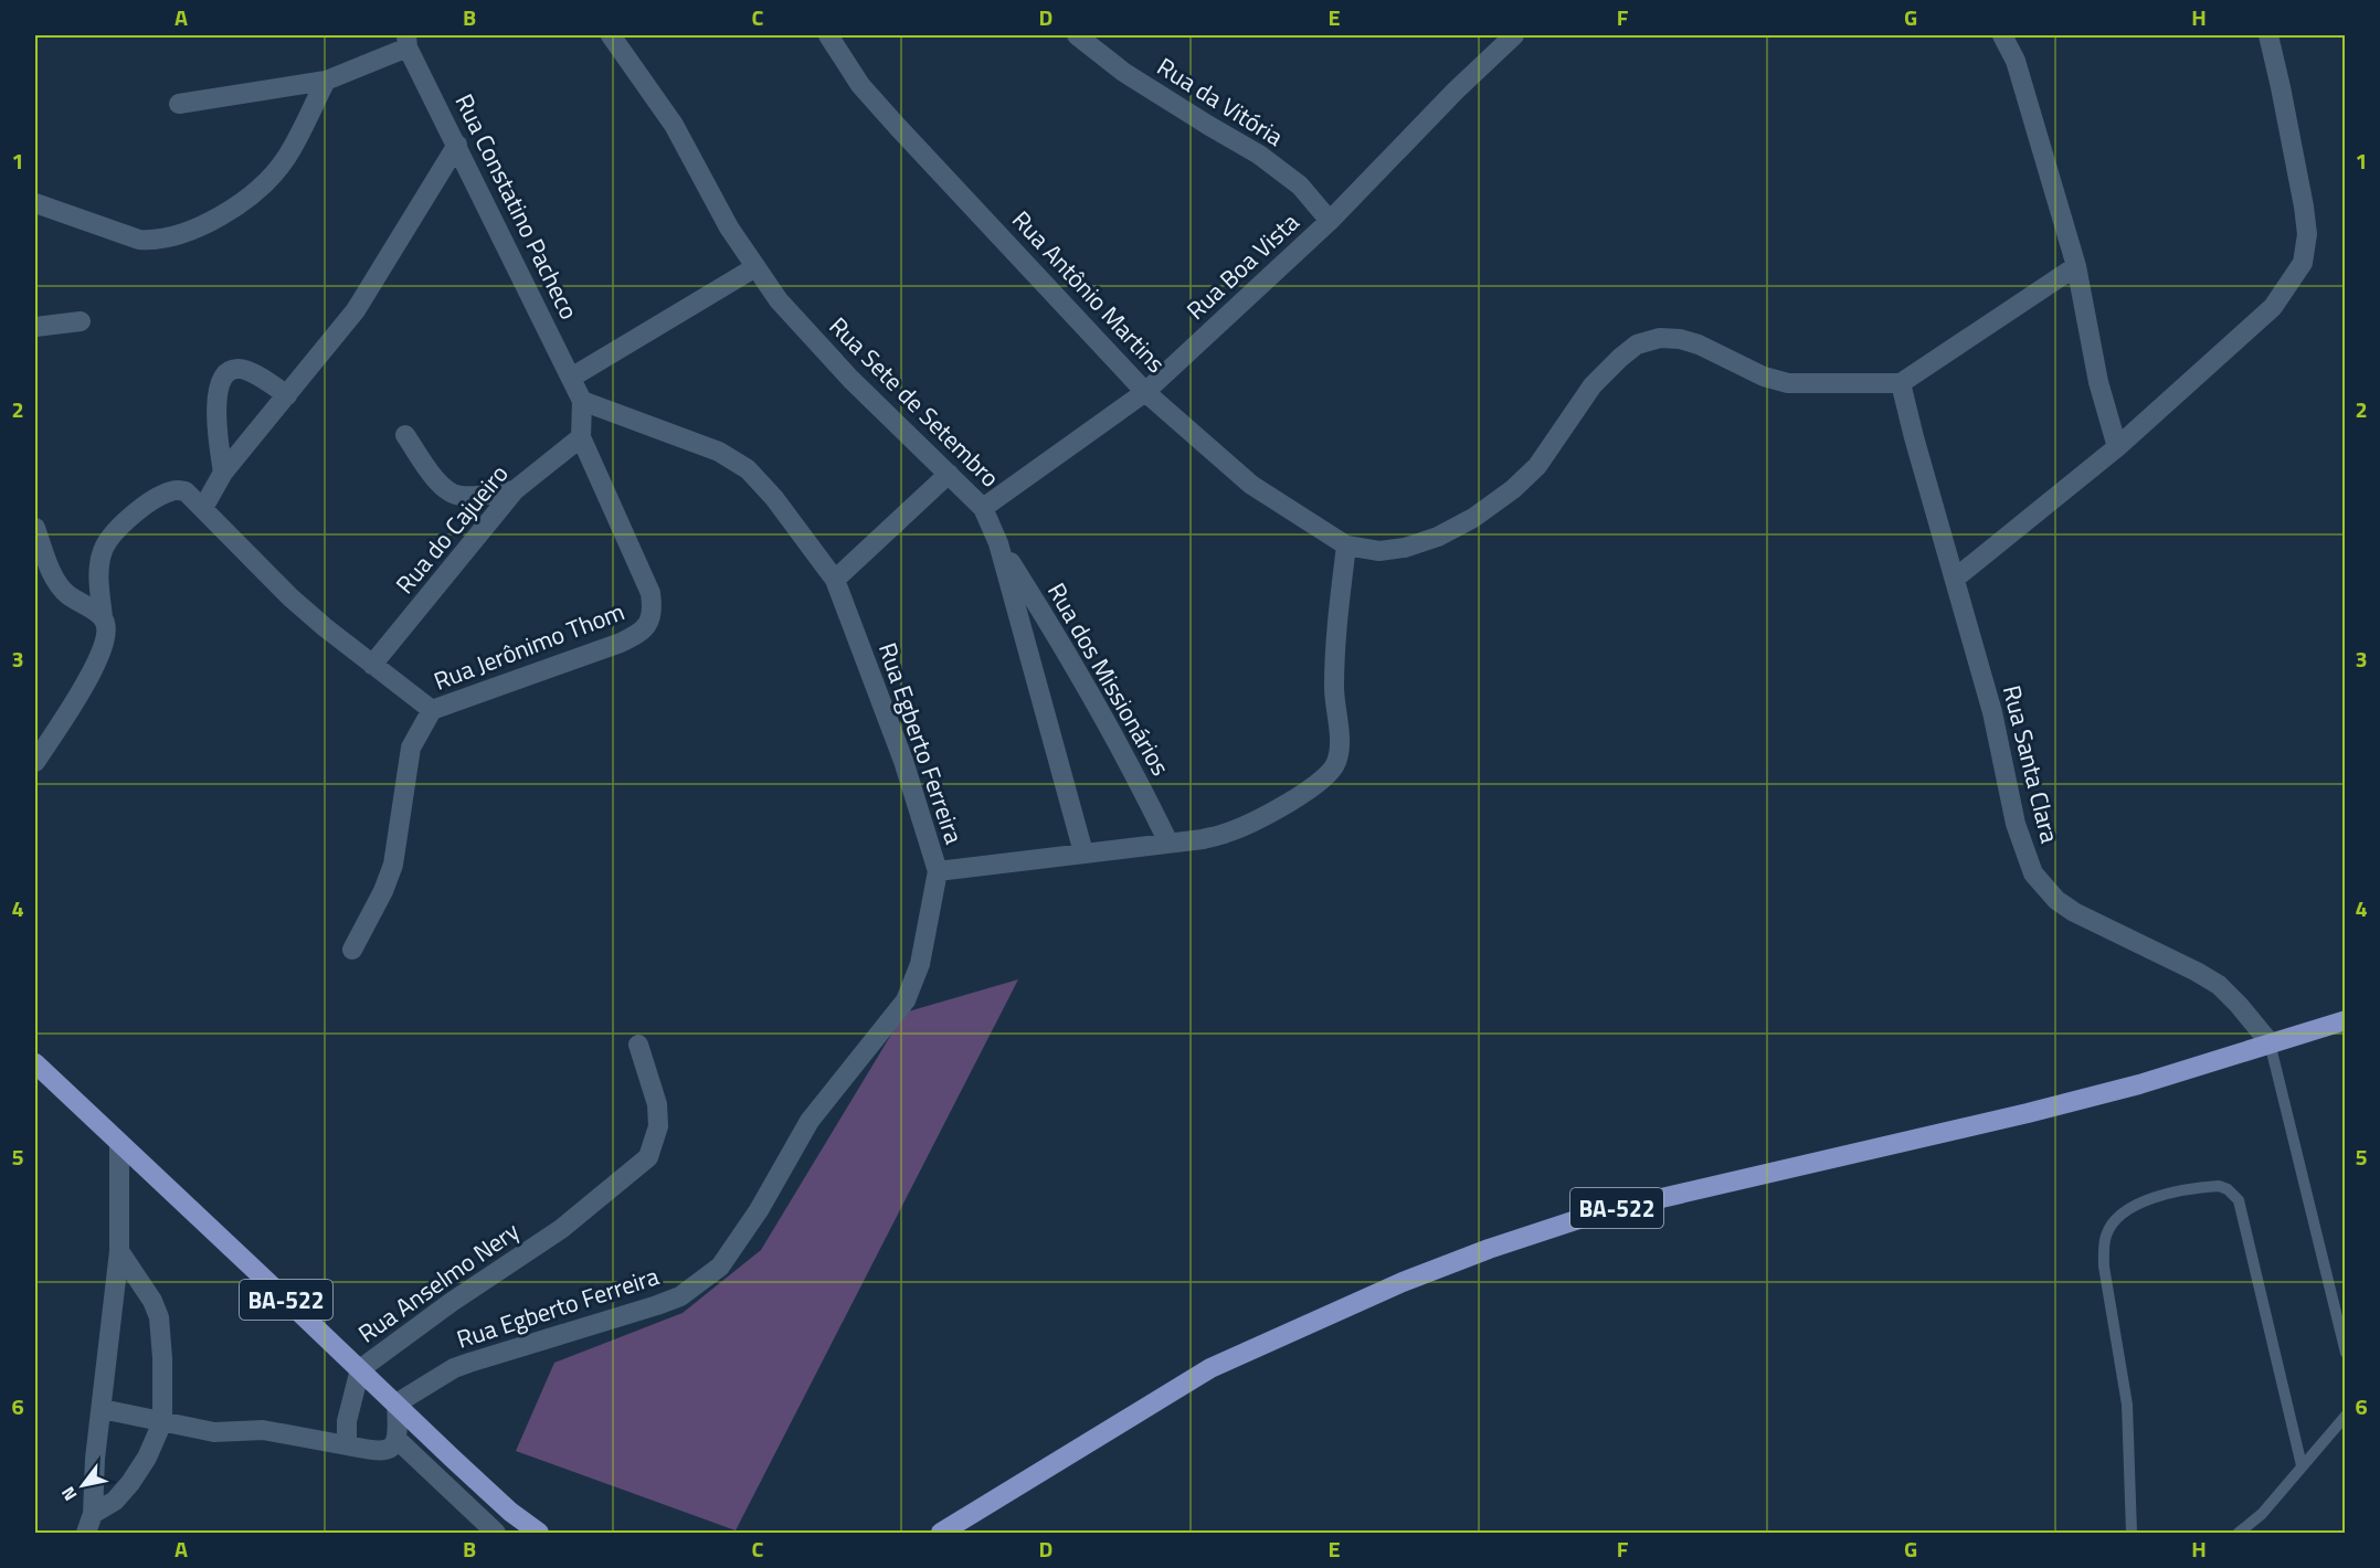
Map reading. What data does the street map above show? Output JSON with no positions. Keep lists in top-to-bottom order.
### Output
{
  "streets": {
    "main road": ["BA-522"],
    "street": [
      "Rua da Vitória",
      "Rua Constatino Pacheco",
      "Rua Boa Vista",
      "Rua Antônio Martins",
      "Rua Sete de Setembro",
      "Rua do Cajueiro",
      "Rua Jerônimo Thom",
      "Rua dos Missionários",
      "Rua Egberto Ferreira",
      "Rua Santa Clara",
      "Rua Anselmo Nery"
    ]
  },
  "crossings": [
    ["Rua da Vitória", "Rua Boa Vista"],
    ["Rua Constatino Pacheco", "Rua Egberto Ferreira"],
    ["Rua Boa Vista", "Rua Antônio Martins"],
    ["Rua Boa Vista", "Rua Sete de Setembro"],
    ["Rua Sete de Setembro", "Rua dos Missionários"],
    ["Rua do Cajueiro", "Rua Jerônimo Thom"],
    ["Rua Egberto Ferreira", "BA-522"],
    ["Rua Santa Clara", "BA-522"],
    ["BA-522", "Rua Anselmo Nery"]
  ],
  "north": "bottom left",
  "grid": {
    "columns": [
      "A",
      "B",
      "C",
      "D",
      "E",
      "F",
      "G",
      "H"
    ],
    "rows": [
      "1",
      "2",
      "3",
      "4",
      "5",
      "6"
    ]
  }
}
